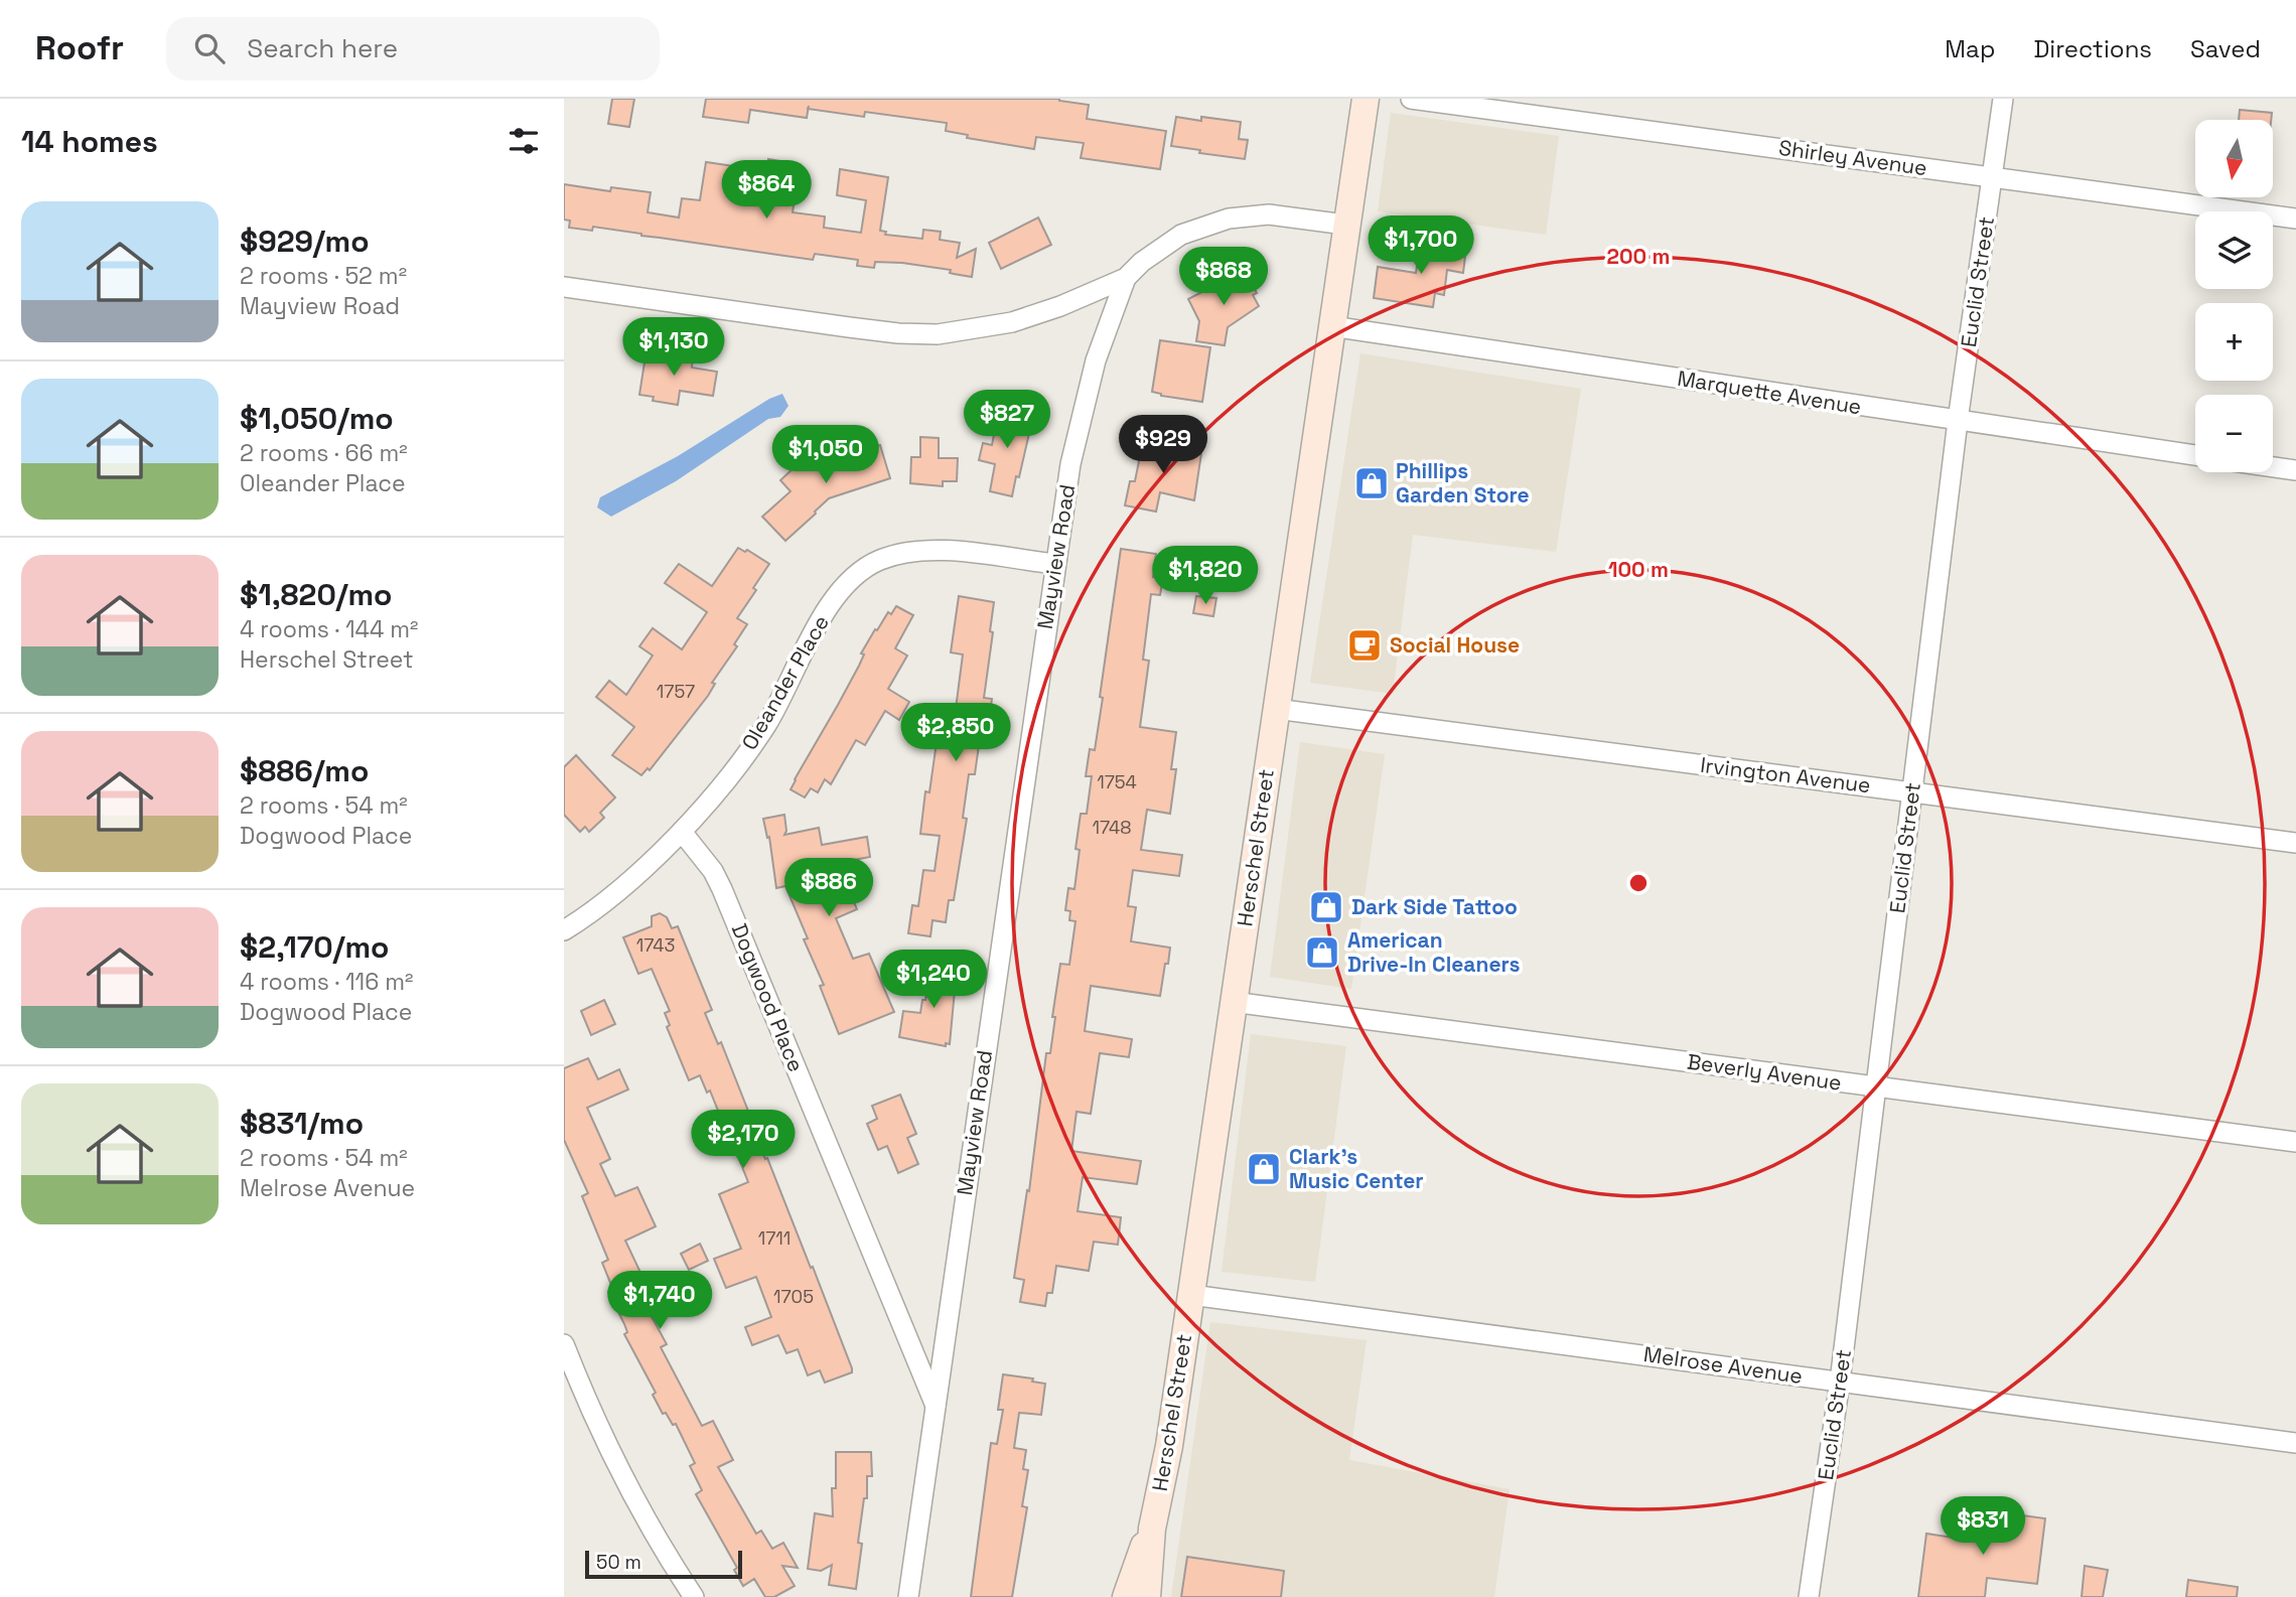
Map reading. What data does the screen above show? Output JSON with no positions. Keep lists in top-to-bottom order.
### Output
{
  "streets": {
    "main road": ["Herschel Street"],
    "street": [
      "Shirley Avenue",
      "Euclid Street",
      "Marquette Avenue",
      "Mayview Road",
      "Oleander Place",
      "Irvington Avenue",
      "Dogwood Place",
      "Beverly Avenue",
      "Melrose Avenue"
    ]
  },
  "crossings": [
    ["Shirley Avenue", "Euclid Street"],
    ["Euclid Street", "Marquette Avenue"],
    ["Euclid Street", "Irvington Avenue"],
    ["Euclid Street", "Beverly Avenue"],
    ["Euclid Street", "Melrose Avenue"],
    ["Marquette Avenue", "Herschel Street"],
    ["Mayview Road", "Oleander Place"],
    ["Mayview Road", "Dogwood Place"],
    ["Oleander Place", "Dogwood Place"],
    ["Irvington Avenue", "Herschel Street"],
    ["Herschel Street", "Beverly Avenue"],
    ["Herschel Street", "Melrose Avenue"]
  ],
  "places": {
    "shop": [
      "Phillips Garden Store",
      "Dark Side Tattoo",
      "American Drive-In Cleaners",
      "Clark's Music Center"
    ],
    "cafe": ["Social House"]
  },
  "house_numbers": [
    "1757",
    "1754",
    "1748",
    "1743",
    "1711",
    "1705"
  ],
  "scale_bar": "50 m",
  "north": "bottom",
  "page": {
    "header": "Roofr",
    "search": "Search here",
    "nav": ["Map", "Directions", "Saved"],
    "heading": "14 homes",
    "map_buttons": ["+", "−"],
    "price": [
      "$864",
      "$1,700",
      "$868",
      "$1,130",
      "$827",
      "$929",
      "$1,050",
      "$1,820",
      "$2,850",
      "$886",
      "$1,240",
      "$2,170",
      "$1,740",
      "$831"
    ],
    "list": [
      {
        "name": "$929/mo",
        "note": "2 rooms · 52 m² · Mayview Road"
      },
      {
        "name": "$1,050/mo",
        "note": "2 rooms · 66 m² · Oleander Place"
      },
      {
        "name": "$1,820/mo",
        "note": "4 rooms · 144 m² · Herschel Street"
      },
      {
        "name": "$886/mo",
        "note": "2 rooms · 54 m² · Dogwood Place"
      },
      {
        "name": "$2,170/mo",
        "note": "4 rooms · 116 m² · Dogwood Place"
      },
      {
        "name": "$831/mo",
        "note": "2 rooms · 54 m² · Melrose Avenue"
      }
    ],
    "scale": "50 m"
  },
  "rings": ["200 m", "100 m"]
}
